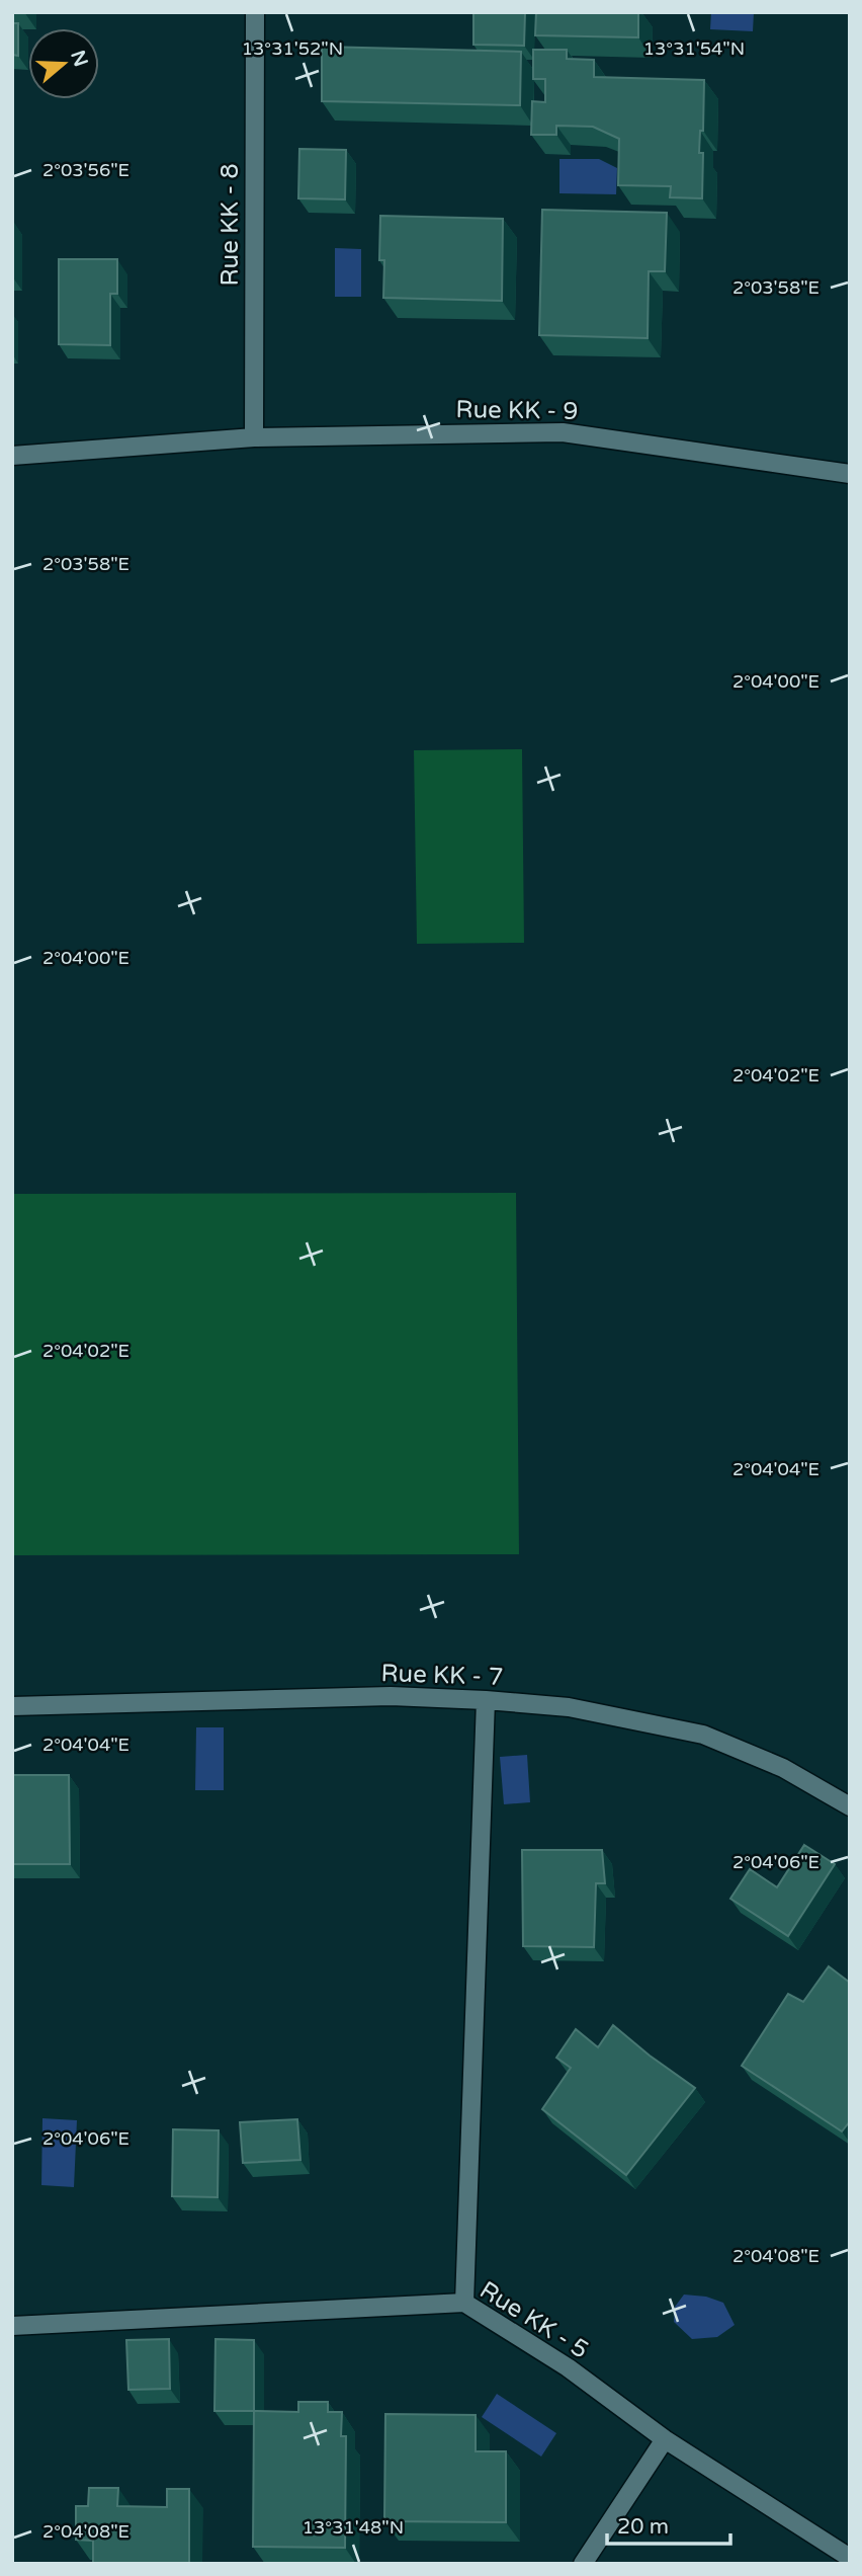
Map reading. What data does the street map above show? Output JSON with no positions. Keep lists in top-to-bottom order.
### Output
{
  "streets": {
    "street": [
      "Rue KK - 8",
      "Rue KK - 9",
      "Rue KK - 7",
      "Rue KK - 5"
    ]
  },
  "crossings": [
    ["Rue KK - 8", "Rue KK - 9"]
  ],
  "scale_bar": "20 m",
  "north": "right",
  "coordinates": [
    "13°31'52\"N",
    "13°31'54\"N",
    "2°03'56\"E",
    "2°03'58\"E",
    "2°04'00\"E",
    "2°04'02\"E",
    "2°04'04\"E",
    "2°04'06\"E",
    "2°04'08\"E",
    "13°31'48\"N"
  ]
}
